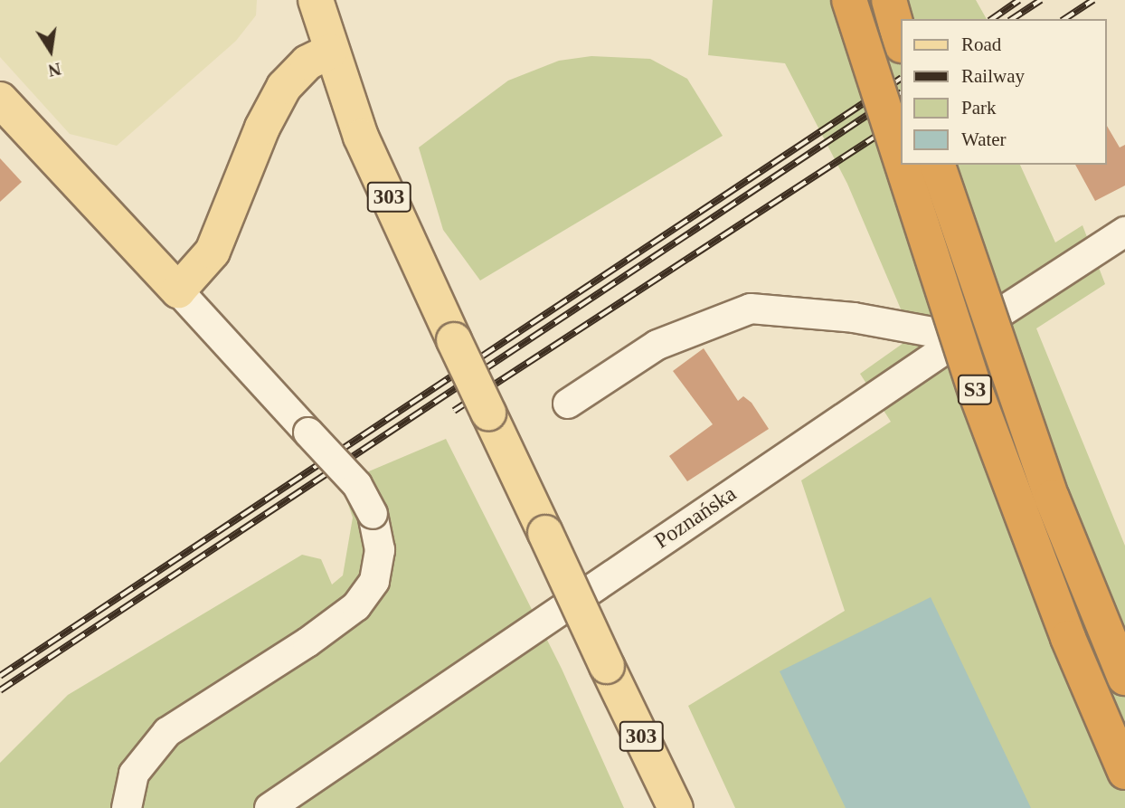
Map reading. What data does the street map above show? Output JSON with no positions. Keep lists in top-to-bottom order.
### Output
{
  "streets": {
    "highway": ["S3"],
    "main road": ["303"],
    "street": ["Poznańska"]
  },
  "legend": [
    "Road",
    "Railway",
    "Park",
    "Water"
  ],
  "north": "bottom"
}
